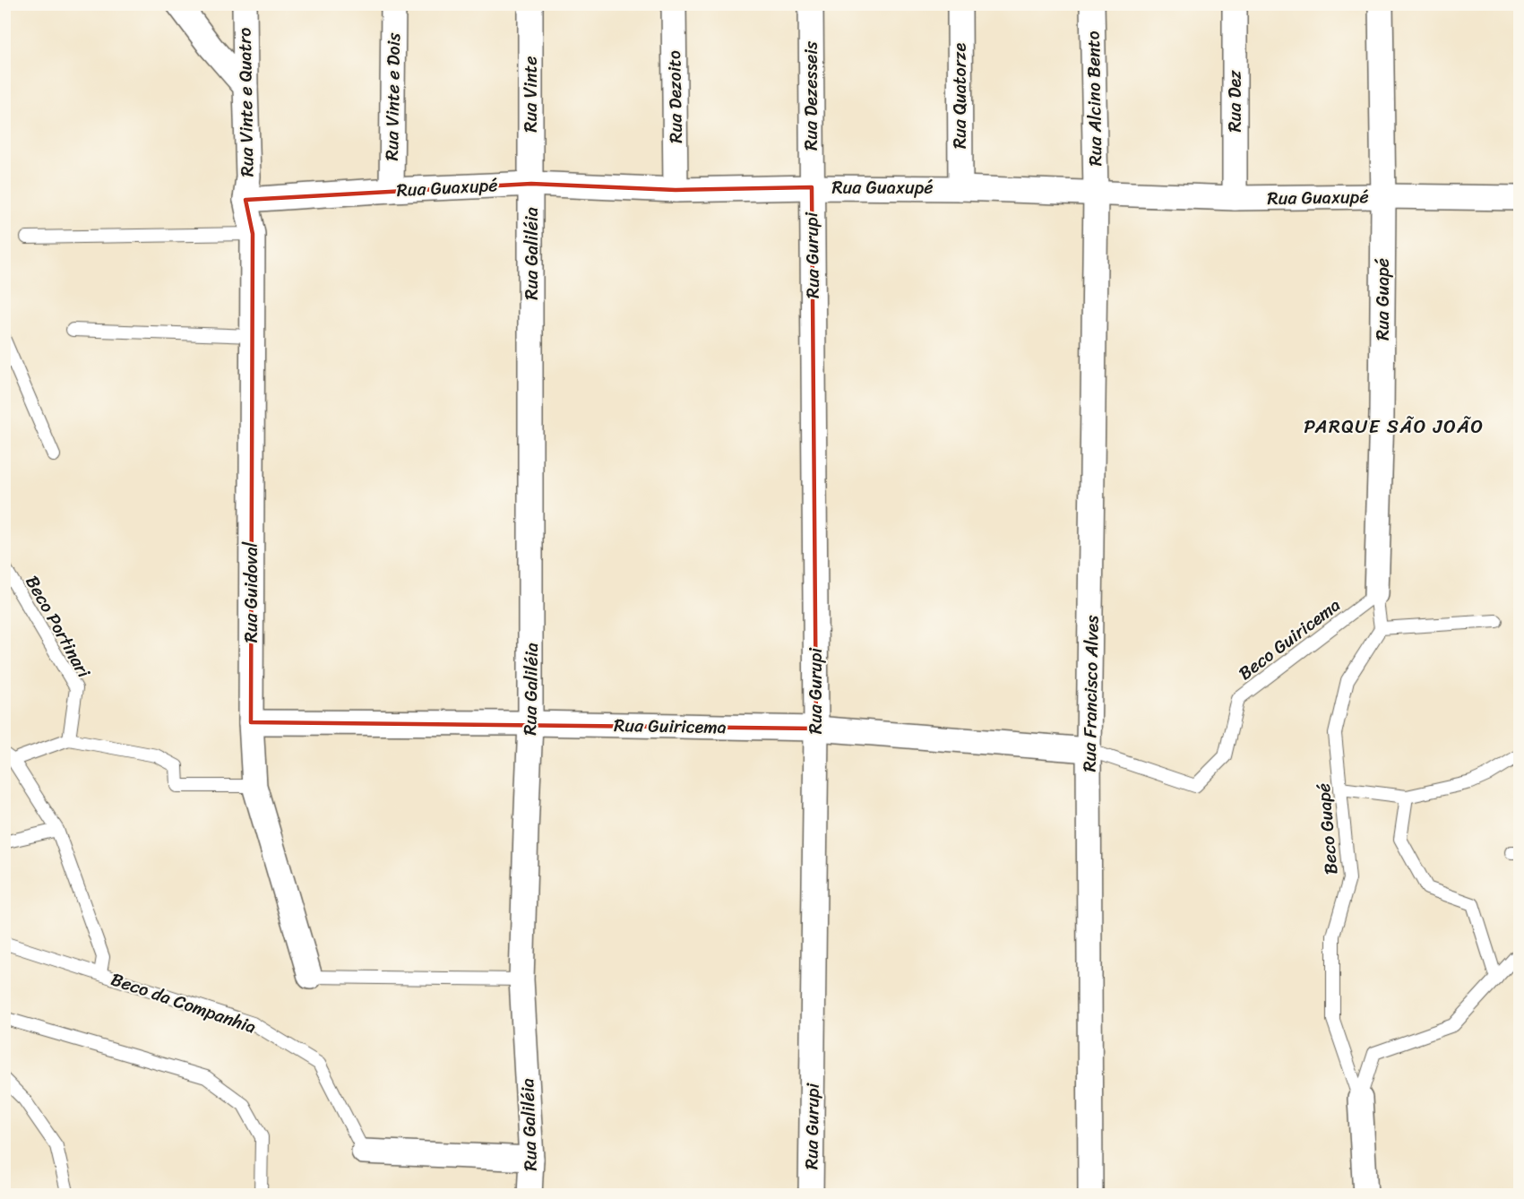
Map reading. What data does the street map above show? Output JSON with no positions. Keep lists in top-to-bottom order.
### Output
{
  "streets": {
    "street": [
      "Rua Vinte",
      "Rua Dezesseis",
      "Rua Quatorze",
      "Rua Vinte e Dois",
      "Rua Dezoito",
      "Rua Alcino Bento",
      "Rua Dez",
      "Rua Vinte e Quatro",
      "Rua Guaxupé",
      "Rua Galiléia",
      "Rua Gurupi",
      "Rua Guapé",
      "Rua Guidoval",
      "Rua Francisco Alves",
      "Rua Guiricema",
      "Beco da Companhia"
    ],
    "lane": ["Beco Portinari", "Beco Guiricema", "Beco Guapé"]
  },
  "crossings": [
    ["Rua Vinte", "Rua Guaxupé"],
    ["Rua Vinte", "Rua Galiléia"],
    ["Rua Dezesseis", "Rua Guaxupé"],
    ["Rua Dezesseis", "Rua Gurupi"],
    ["Rua Quatorze", "Rua Guaxupé"],
    ["Rua Vinte e Dois", "Rua Guaxupé"],
    ["Rua Dezoito", "Rua Guaxupé"],
    ["Rua Alcino Bento", "Rua Guaxupé"],
    ["Rua Alcino Bento", "Rua Francisco Alves"],
    ["Rua Dez", "Rua Guaxupé"],
    ["Rua Vinte e Quatro", "Rua Guaxupé"],
    ["Rua Vinte e Quatro", "Rua Guidoval"],
    ["Rua Guaxupé", "Rua Galiléia"],
    ["Rua Guaxupé", "Rua Gurupi"],
    ["Rua Guaxupé", "Rua Guapé"],
    ["Rua Guaxupé", "Rua Guidoval"],
    ["Rua Guaxupé", "Rua Francisco Alves"],
    ["Rua Galiléia", "Rua Guiricema"],
    ["Rua Galiléia", "Beco da Companhia"],
    ["Rua Gurupi", "Rua Guiricema"],
    ["Rua Guapé", "Beco Guiricema"],
    ["Rua Guidoval", "Rua Guiricema"],
    ["Beco Guiricema", "Rua Francisco Alves"],
    ["Beco Guiricema", "Rua Guiricema"],
    ["Rua Francisco Alves", "Rua Guiricema"]
  ],
  "districts": ["PARQUE SÃO JOÃO"]
}
